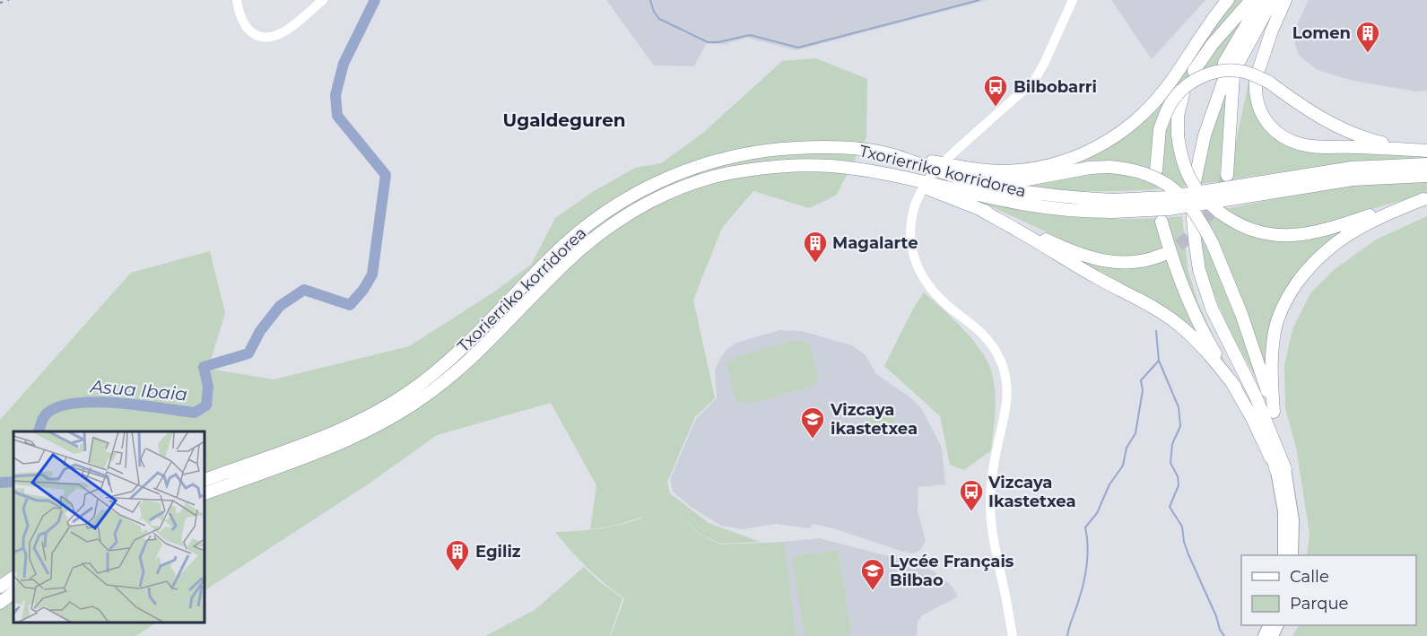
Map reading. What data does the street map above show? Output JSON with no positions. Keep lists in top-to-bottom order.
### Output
{
  "streets": {
    "highway": ["Txorierriko korridorea"]
  },
  "districts": ["Ugaldeguren"],
  "water": ["Asua Ibaia"],
  "places": {
    "building": ["Lomen", "Magalarte", "Egiliz"],
    "bus stop": ["Bilbobarri", "Vizcaya Ikastetxea"],
    "school or university": ["Vizcaya ikastetxea", "Lycée Français Bilbao"]
  },
  "legend": ["Calle", "Parque"]
}
